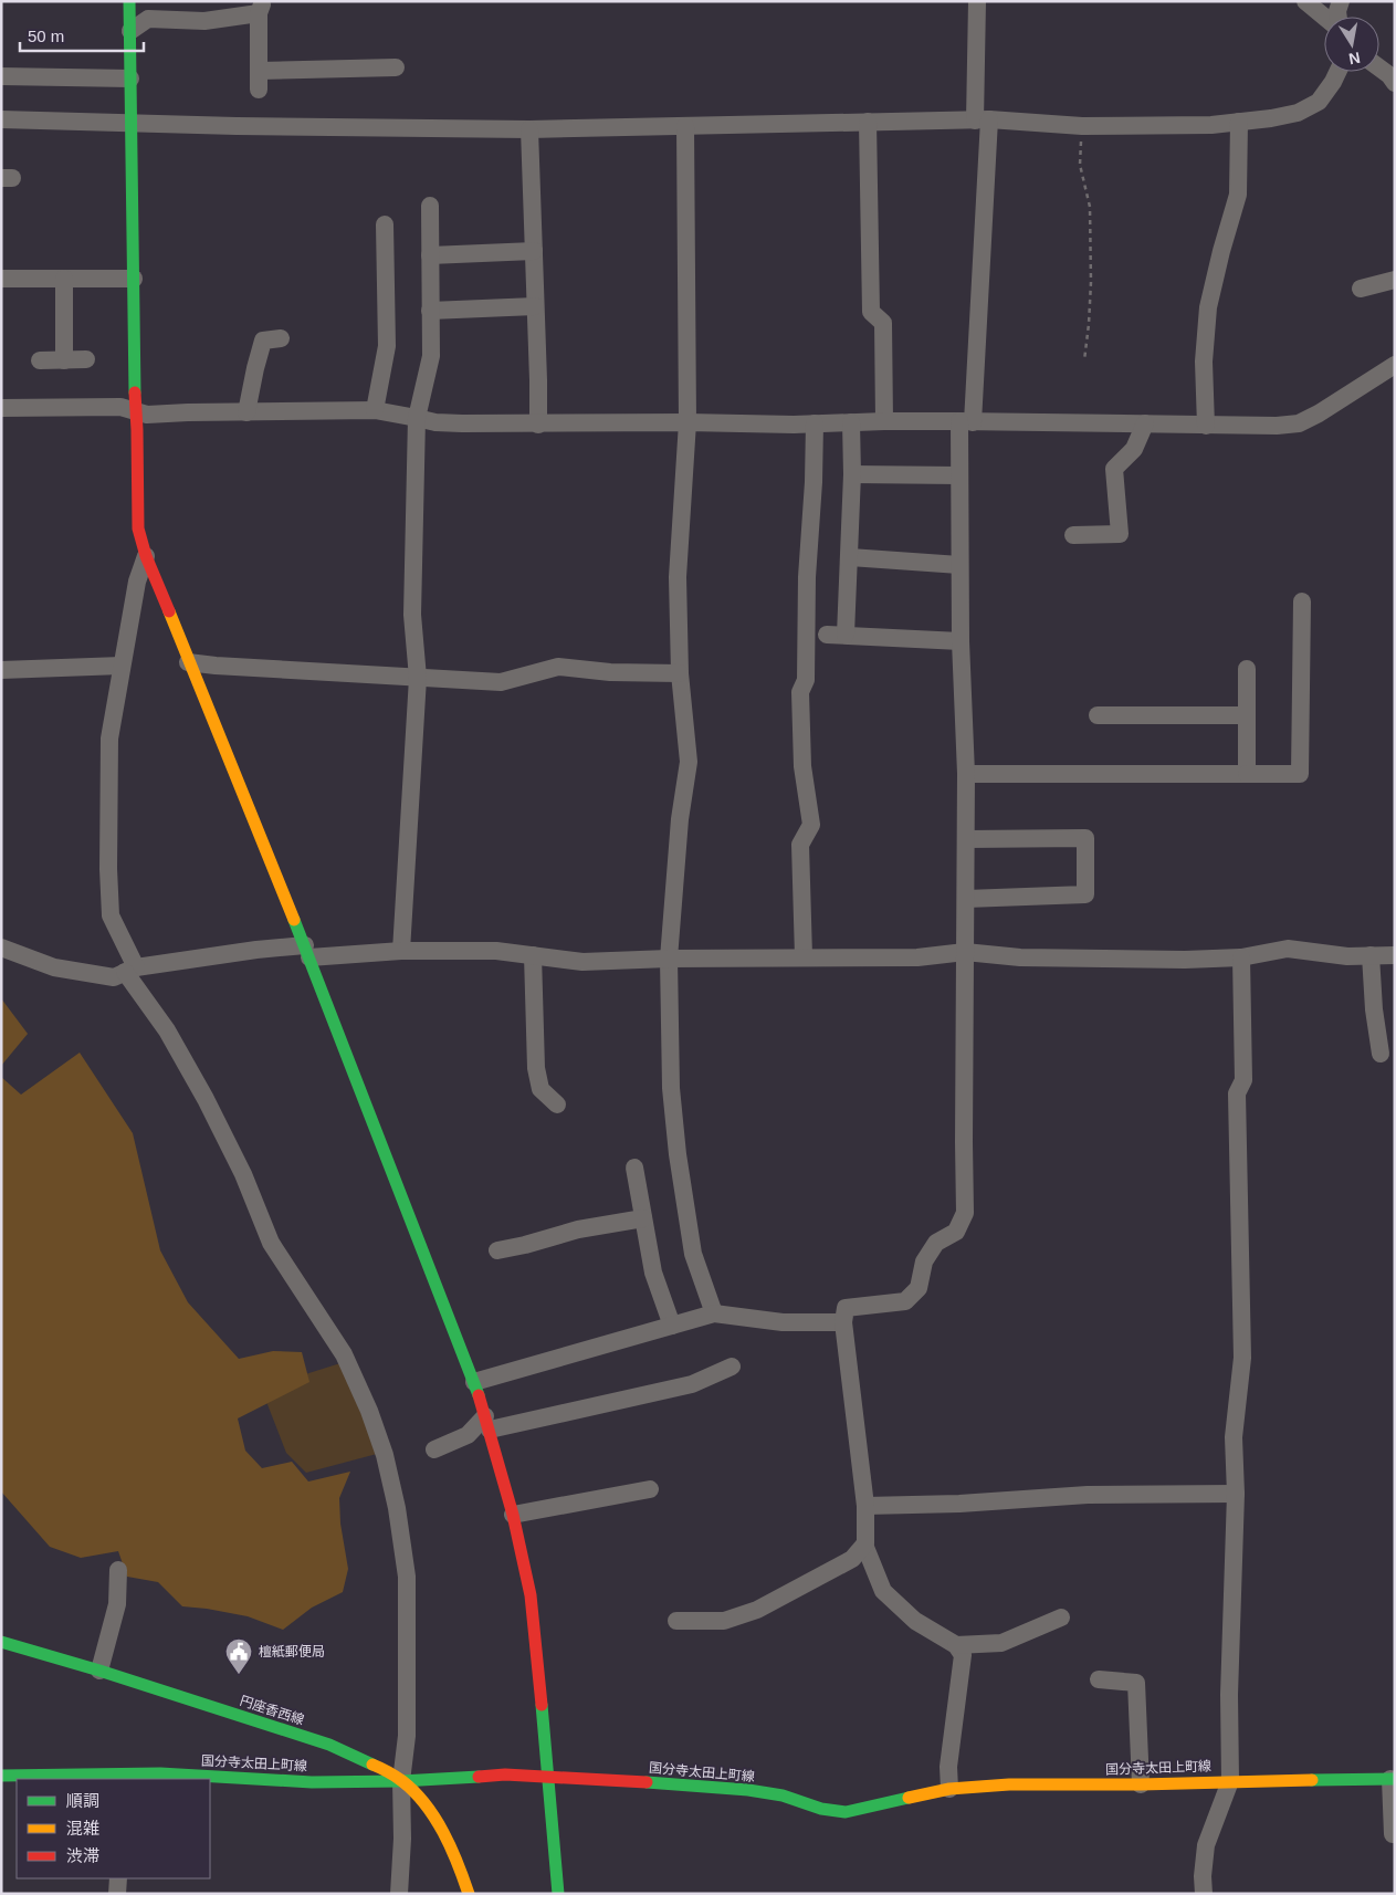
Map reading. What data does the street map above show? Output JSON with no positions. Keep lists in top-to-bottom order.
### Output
{
  "streets": {
    "main road": ["円座香西線", "国分寺太田上町線"]
  },
  "crossings": [
    ["円座香西線", "国分寺太田上町線"]
  ],
  "places": {
    "public building": ["檀紙郵便局"]
  },
  "legend": ["順調", "混雑", "渋滞"],
  "scale_bar": "50 m",
  "north": "bottom"
}
